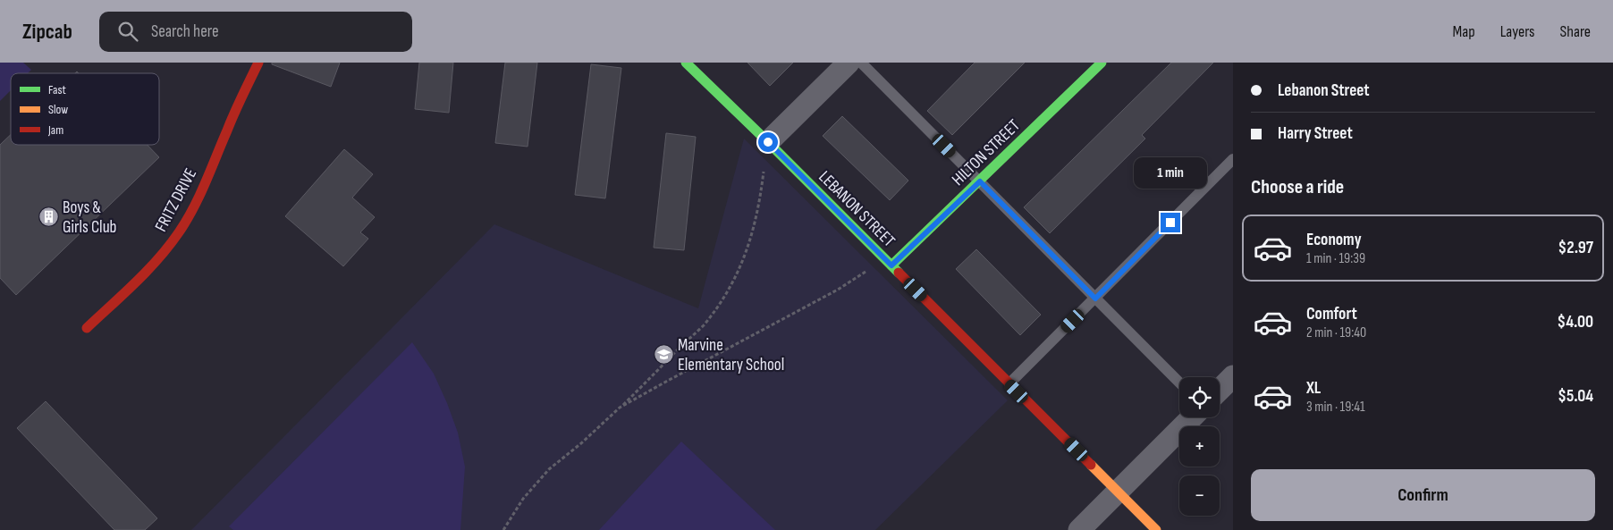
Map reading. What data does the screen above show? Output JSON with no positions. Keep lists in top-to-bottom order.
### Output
{
  "streets": {
    "street": ["HILTON STREET", "FRITZ DRIVE", "LEBANON STREET"]
  },
  "crossings": [
    ["HILTON STREET", "LEBANON STREET"]
  ],
  "places": {
    "building": ["Boys & Girls Club"],
    "school or university": ["Marvine Elementary School"]
  },
  "legend": ["Fast", "Slow", "Jam"],
  "page": {
    "header": "Zipcab",
    "search": "Search here",
    "nav": ["Map", "Layers", "Share"],
    "banner": ["Lebanon Street", "Harry Street"],
    "bubble": "1 min",
    "heading": "Choose a ride",
    "list": [
      {
        "name": "Economy",
        "note": "1 min · 19:39",
        "value": "$2.97"
      },
      {
        "name": "Comfort",
        "note": "2 min · 19:40",
        "value": "$4.00"
      },
      {
        "name": "XL",
        "note": "3 min · 19:41",
        "value": "$5.04"
      }
    ],
    "map_buttons": ["+", "−"],
    "buttons": "Confirm"
  }
}
